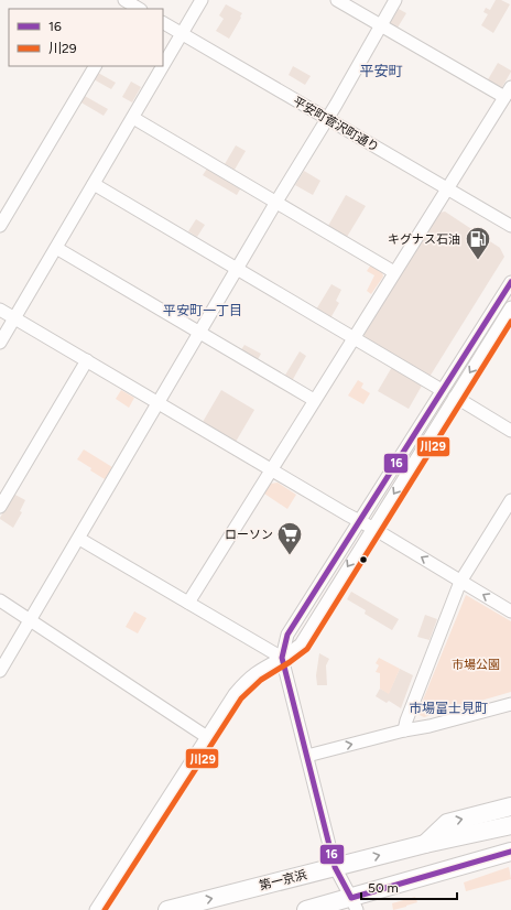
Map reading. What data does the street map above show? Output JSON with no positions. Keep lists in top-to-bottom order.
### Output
{
  "streets": {
    "highway": ["第一京浜"],
    "street": ["平安町菅沢町通り"]
  },
  "districts": ["平安町", "平安町一丁目", "市場富士見町"],
  "parks": ["市場公園"],
  "places": {
    "fuel station": ["キグナス石油"],
    "supermarket": ["ローソン"]
  },
  "lines": ["transit line 16", "transit line 川29"],
  "legend": ["16", "川29"],
  "scale_bar": "50 m"
}
